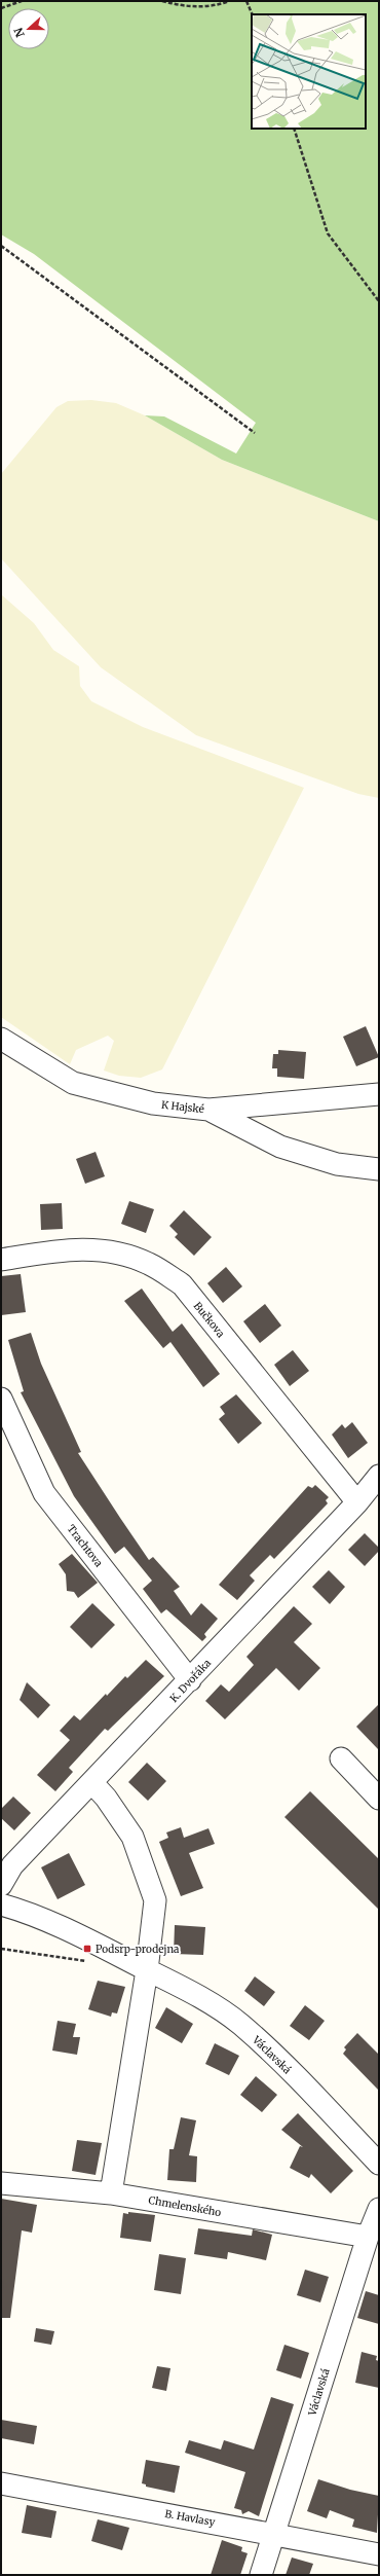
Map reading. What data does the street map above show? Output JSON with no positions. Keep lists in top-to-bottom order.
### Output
{
  "streets": {
    "street": [
      "K Hajské",
      "Bučkova",
      "Trachtova",
      "K. Dvořáka",
      "Václavská",
      "Chmelenského",
      "B. Havlasy"
    ]
  },
  "crossings": [
    ["Bučkova", "K. Dvořáka"],
    ["Trachtova", "K. Dvořáka"],
    ["Václavská", "Chmelenského"],
    ["Václavská", "B. Havlasy"]
  ],
  "places": {
    "transit": ["Podsrp-prodejna"]
  },
  "north": "left"
}
